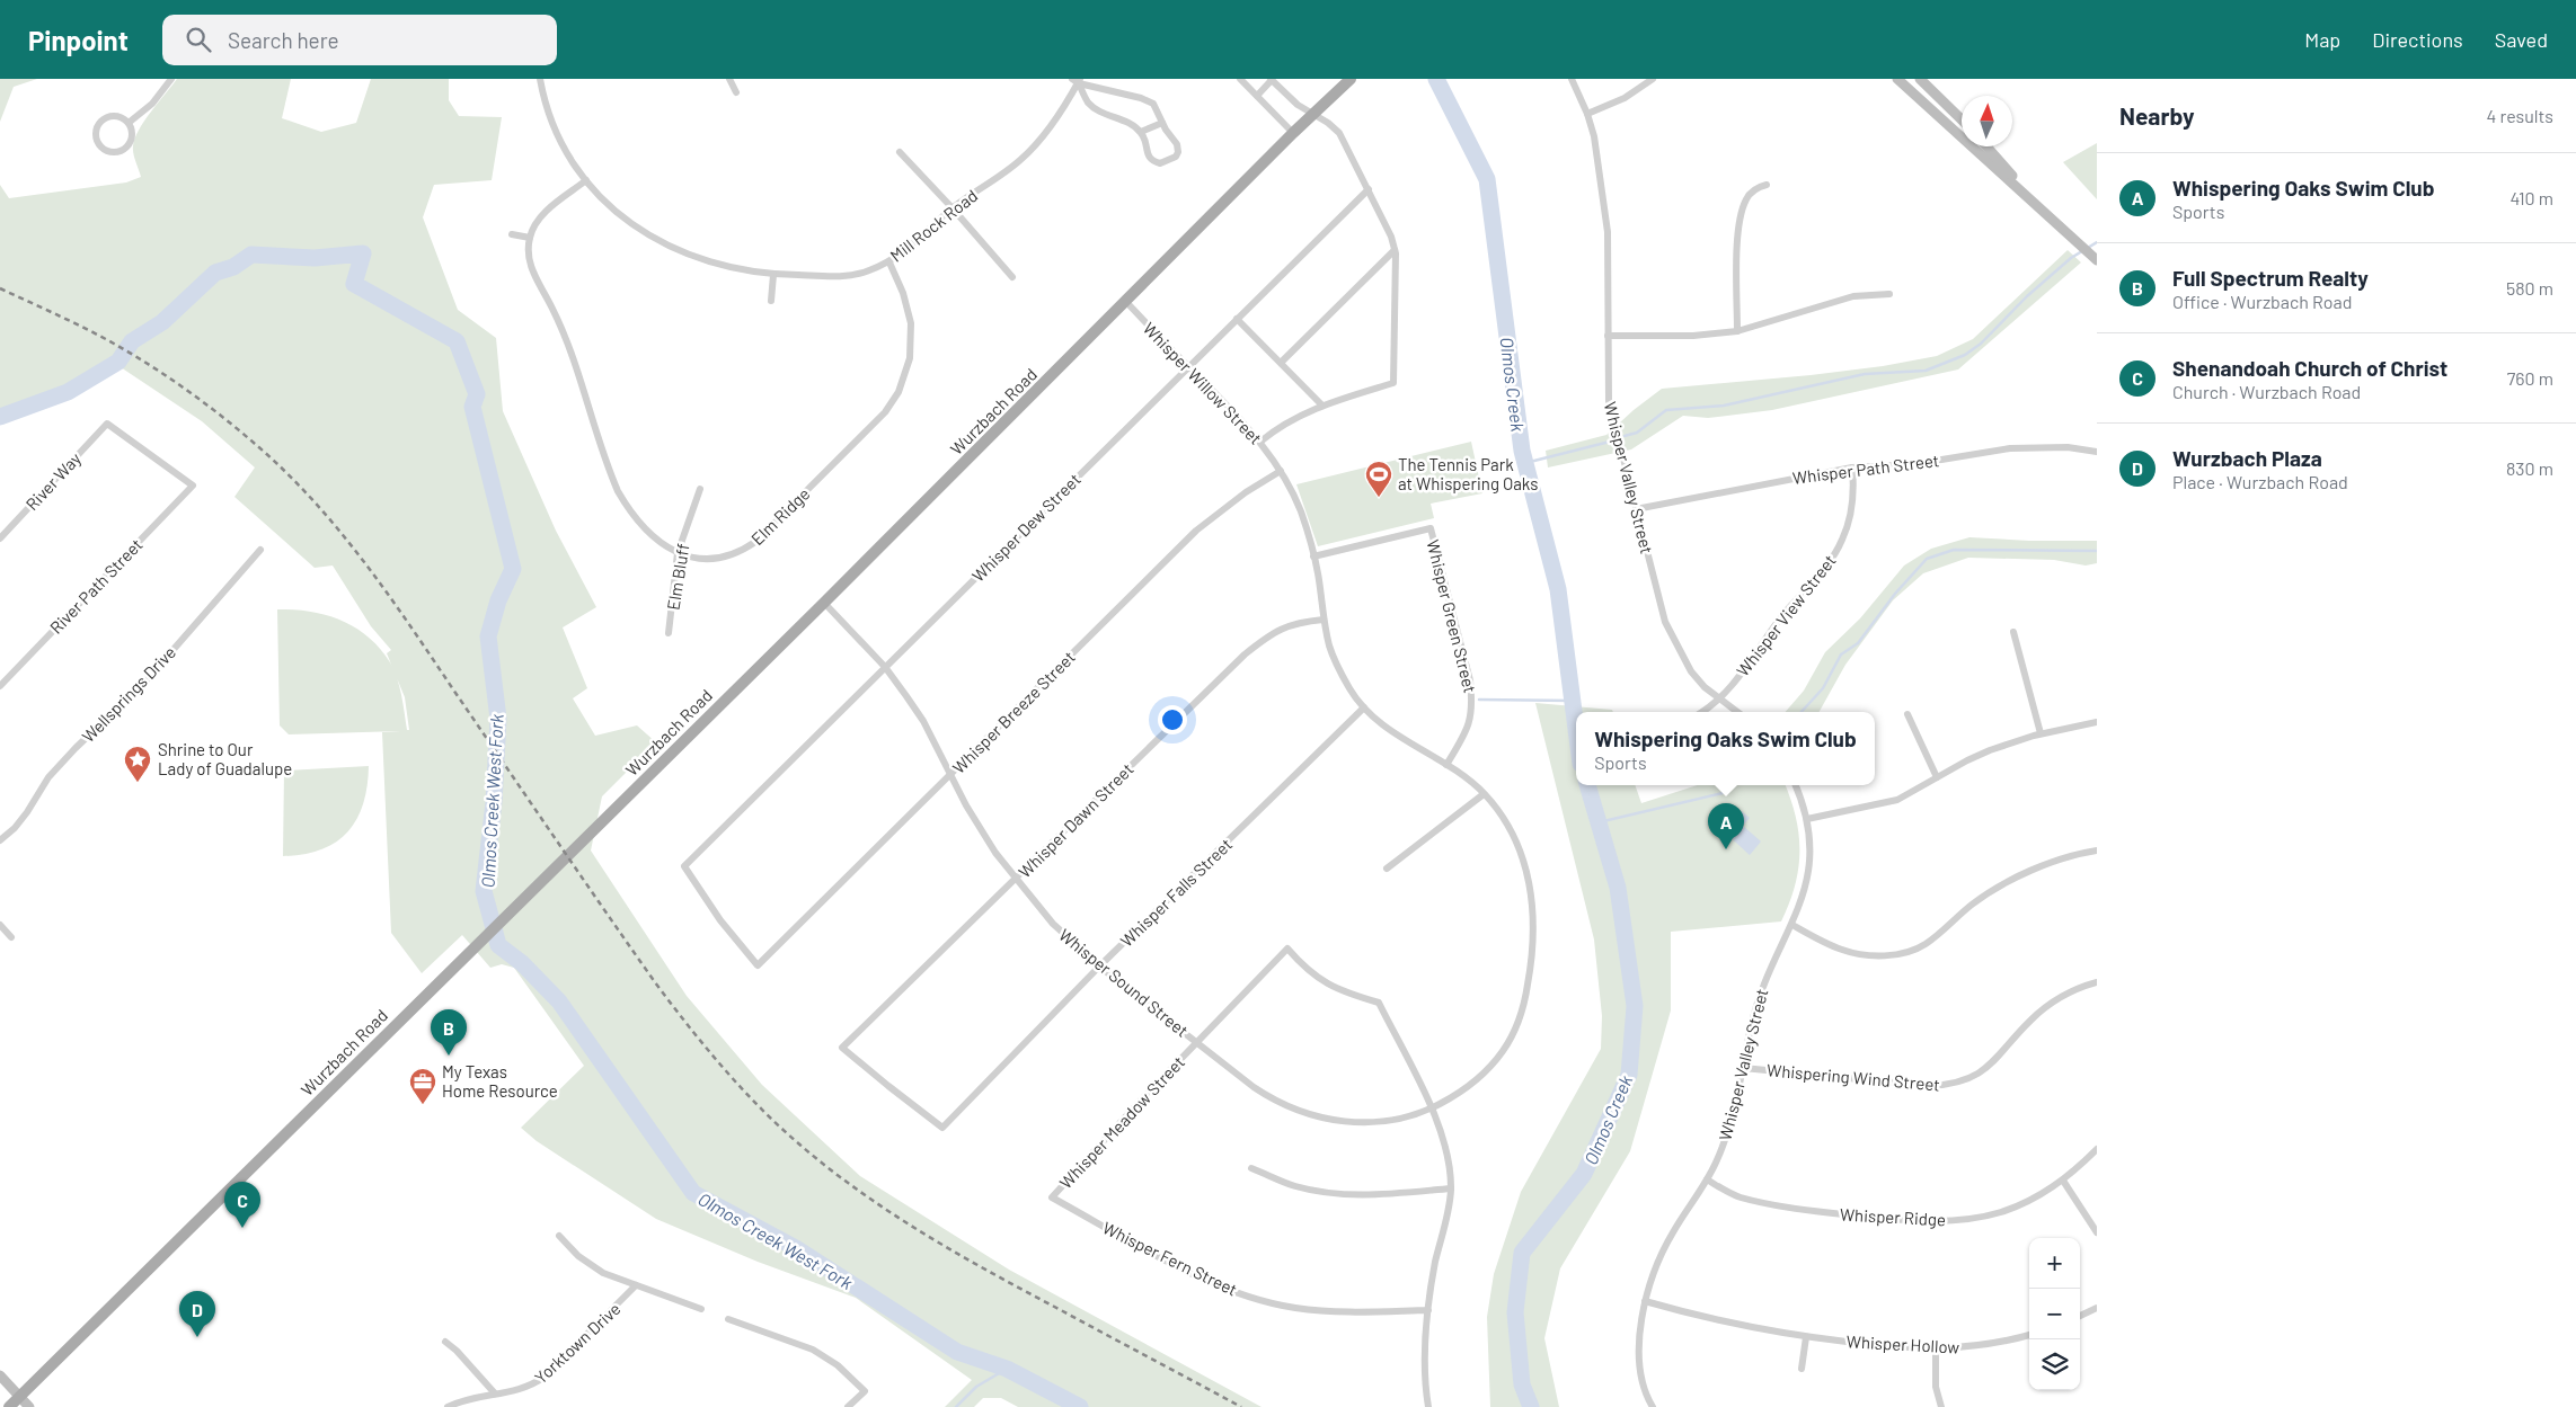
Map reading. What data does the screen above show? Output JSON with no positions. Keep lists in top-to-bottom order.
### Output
{
  "streets": {
    "main road": ["Wurzbach Road"],
    "street": [
      "Mill Rock Road",
      "Whisper Willow Street",
      "Whisper Path Street",
      "Whisper Valley Street",
      "River Way",
      "Elm Ridge",
      "Whisper Dew Street",
      "Elm Bluff",
      "River Path Street",
      "Whisper View Street",
      "Whisper Green Street",
      "Wellsprings Drive",
      "Whisper Breeze Street",
      "Whisper Dawn Street",
      "Whisper Falls Street",
      "Whisper Sound Street",
      "Whispering Wind Street",
      "Whisper Meadow Street",
      "Whisper Ridge",
      "Whisper Fern Street",
      "Yorktown Drive",
      "Whisper Hollow"
    ]
  },
  "crossings": [
    ["Mill Rock Road", "Elm Ridge"],
    ["Whisper Willow Street", "Wurzbach Road"],
    ["Whisper Willow Street", "Whisper Dew Street"],
    ["Whisper Willow Street", "Whisper Green Street"],
    ["Whisper Willow Street", "Whisper Breeze Street"],
    ["Whisper Willow Street", "Whisper Dawn Street"],
    ["Whisper Willow Street", "Whisper Falls Street"],
    ["Whisper Willow Street", "Whisper Sound Street"],
    ["Whisper Willow Street", "Whisper Meadow Street"],
    ["Wurzbach Road", "Whisper Sound Street"],
    ["Whisper Path Street", "Whisper Valley Street"],
    ["Whisper Path Street", "Whisper View Street"],
    ["Whisper Valley Street", "Whisper View Street"],
    ["Whisper Valley Street", "Whispering Wind Street"],
    ["Whisper Valley Street", "Whisper Ridge"],
    ["Whisper Valley Street", "Whisper Hollow"],
    ["River Way", "River Path Street"],
    ["Elm Ridge", "Elm Bluff"],
    ["Whisper Dew Street", "Whisper Breeze Street"],
    ["Whisper Dew Street", "Whisper Sound Street"],
    ["Whisper Breeze Street", "Whisper Sound Street"],
    ["Whisper Dawn Street", "Whisper Falls Street"],
    ["Whisper Dawn Street", "Whisper Sound Street"],
    ["Whisper Falls Street", "Whisper Sound Street"],
    ["Whisper Sound Street", "Whisper Meadow Street"],
    ["Whisper Meadow Street", "Whisper Fern Street"]
  ],
  "water": ["Olmos Creek", "Olmos Creek West Fork"],
  "places": {
    "sports": ["The Tennis Park at Whispering Oaks"],
    "place": ["Shrine to Our Lady of Guadalupe"],
    "office": ["My Texas Home Resource"]
  },
  "north": "top",
  "page": {
    "header": "Pinpoint",
    "search": "Search here",
    "nav": ["Map", "Directions", "Saved"],
    "heading": ["Nearby", "4 results"],
    "list": [
      {
        "mark": "A",
        "name": "Whispering Oaks Swim Club",
        "note": "Sports",
        "value": "410 m"
      },
      {
        "mark": "B",
        "name": "Full Spectrum Realty",
        "note": "Office · Wurzbach Road",
        "value": "580 m"
      },
      {
        "mark": "C",
        "name": "Shenandoah Church of Christ",
        "note": "Church · Wurzbach Road",
        "value": "760 m"
      },
      {
        "mark": "D",
        "name": "Wurzbach Plaza",
        "note": "Place · Wurzbach Road",
        "value": "830 m"
      }
    ],
    "popup": ["Whispering Oaks Swim Club", "Sports"],
    "pins": [
      "A",
      "B",
      "C",
      "D"
    ],
    "map_buttons": ["+", "−"]
  }
}
